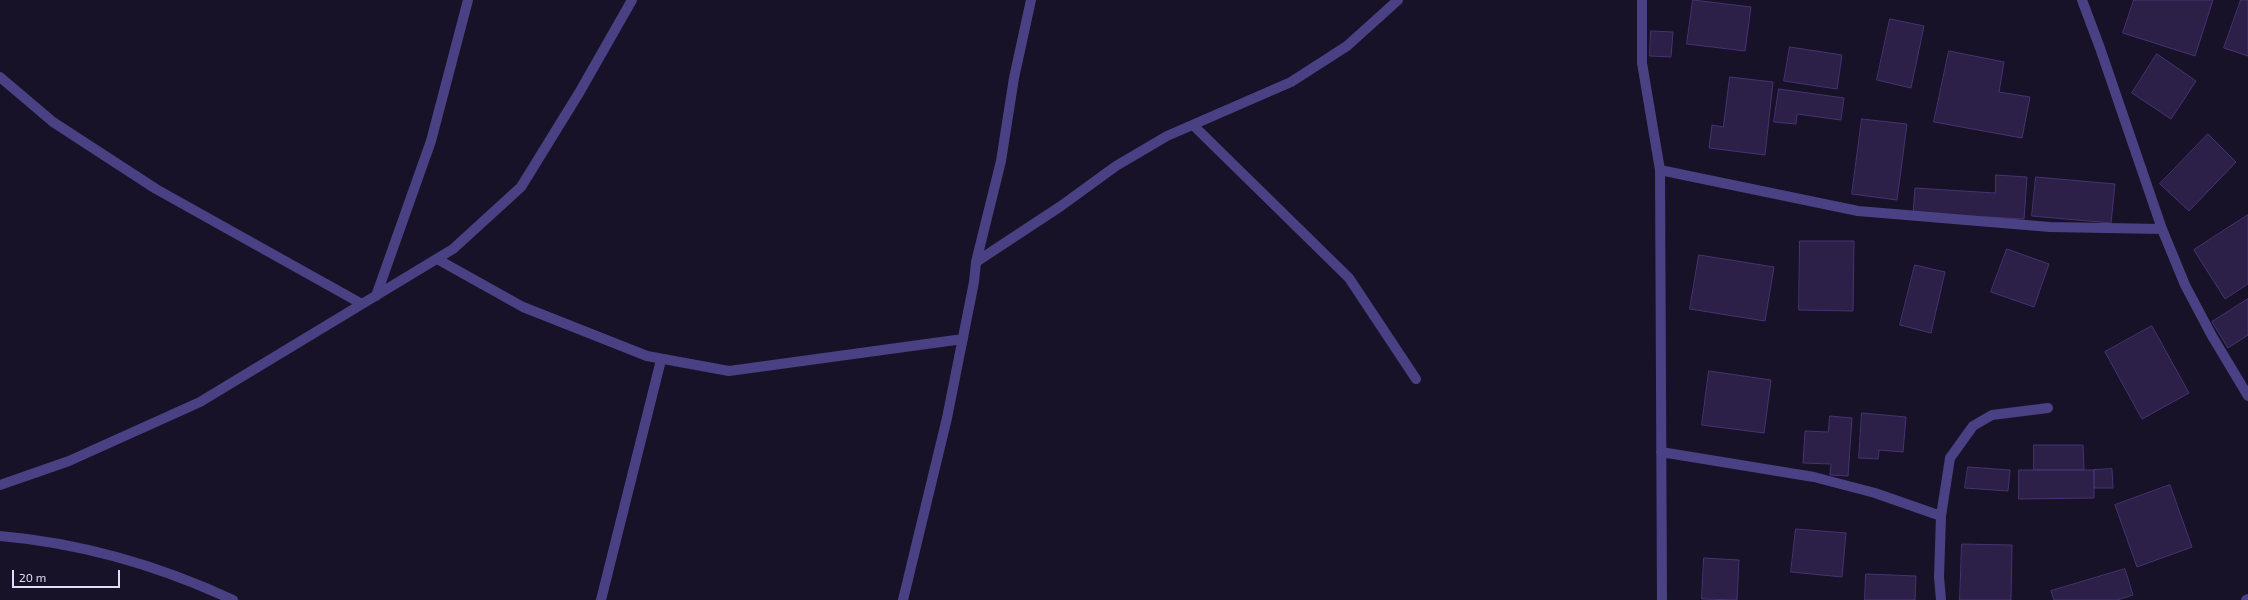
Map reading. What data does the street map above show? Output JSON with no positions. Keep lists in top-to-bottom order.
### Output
{
  "scale_bar": "20 m"
}
